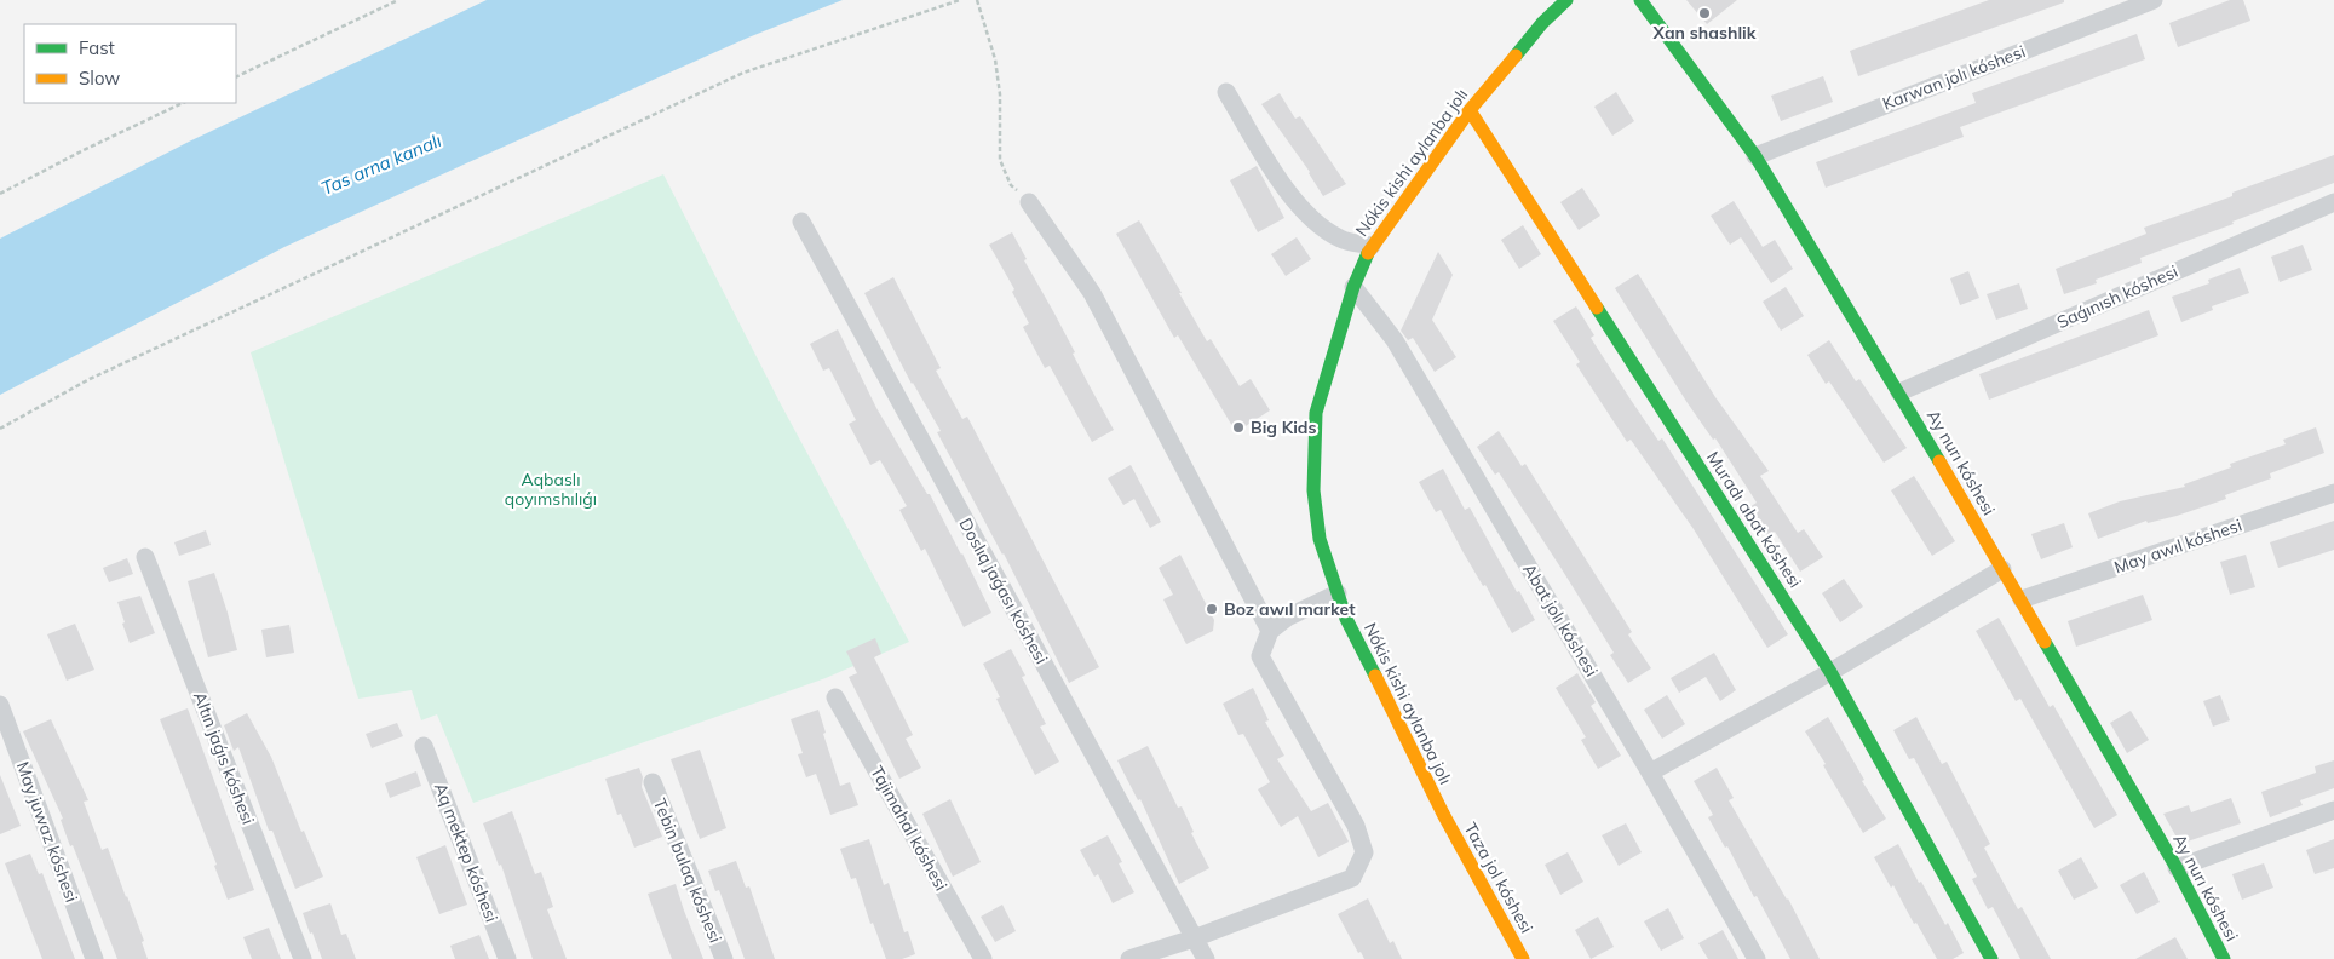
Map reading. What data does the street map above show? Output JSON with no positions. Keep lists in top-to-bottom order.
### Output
{
  "streets": {
    "street": [
      "Karwan jolı kóshesi",
      "Nókis kishi aylanba jolı",
      "Saǵınısh kóshesi",
      "Ay nurı kóshesi",
      "Muradı abat kóshesi",
      "May awıl kóshesi",
      "Doslıq jaǵası kóshesi",
      "Abat jolı kóshesi",
      "Altın jaǵıs kóshesi",
      "Tajimahal kóshesi",
      "May juwaz kóshesi",
      "Aq mektep kóshesi",
      "Tebin bulaq kóshesi",
      "Taza jol kóshesi"
    ]
  },
  "crossings": [
    ["Karwan jolı kóshesi", "Ay nurı kóshesi"],
    ["Nókis kishi aylanba jolı", "Muradı abat kóshesi"],
    ["Nókis kishi aylanba jolı", "Abat jolı kóshesi"],
    ["Nókis kishi aylanba jolı", "Taza jol kóshesi"],
    ["Saǵınısh kóshesi", "Ay nurı kóshesi"],
    ["Ay nurı kóshesi", "May awıl kóshesi"]
  ],
  "water": ["Tas arna kanalı"],
  "parks": ["Aqbaslı qoyımshılıǵı"],
  "places": ["Xan shashlik", "Big Kids", "Boz awıl market"],
  "legend": ["Fast", "Slow"]
}
